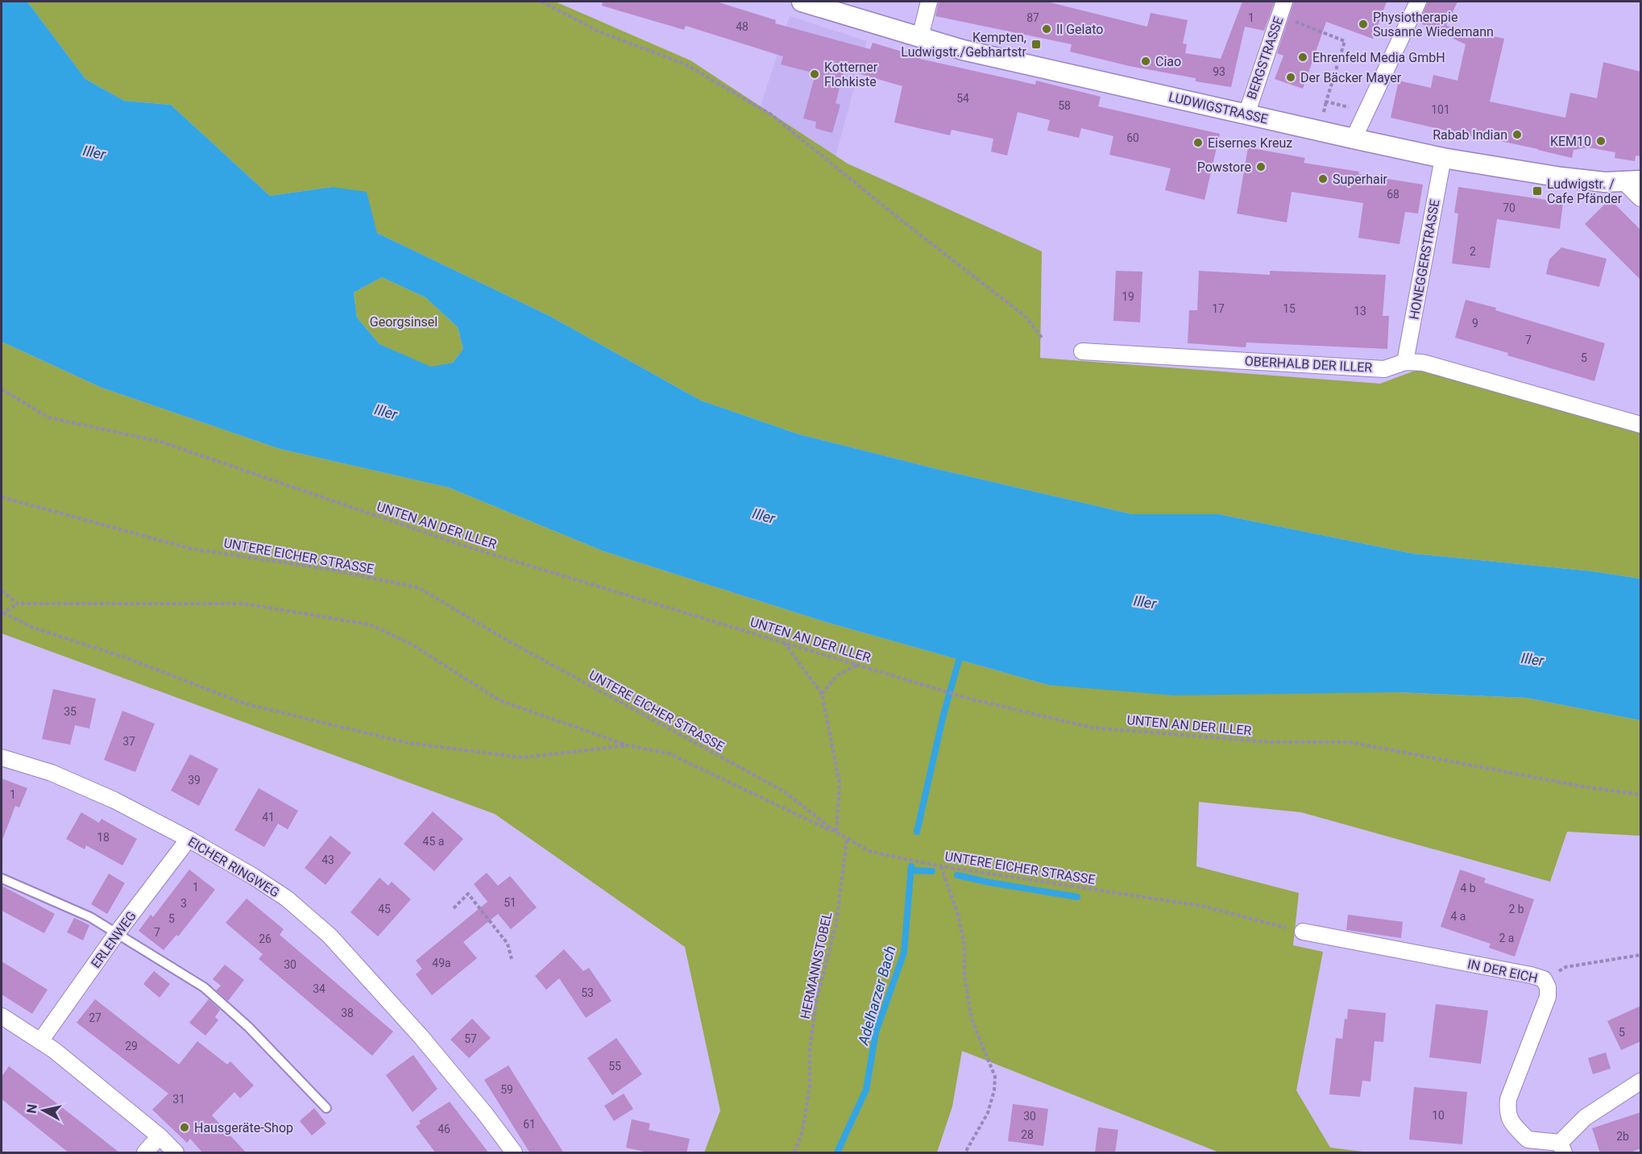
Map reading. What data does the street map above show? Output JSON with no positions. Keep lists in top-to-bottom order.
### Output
{
  "streets": {
    "street": [
      "BERGSTRASSE",
      "LUDWIGSTRASSE",
      "HONEGGERSTRASSE",
      "OBERHALB DER ILLER",
      "EICHER RINGWEG",
      "ERLENWEG",
      "IN DER EICH"
    ],
    "path": ["UNTEN AN DER ILLER", "UNTERE EICHER STRASSE", "HERMANNSTOBEL"]
  },
  "crossings": [
    ["BERGSTRASSE", "LUDWIGSTRASSE"],
    ["LUDWIGSTRASSE", "HONEGGERSTRASSE"],
    ["HONEGGERSTRASSE", "OBERHALB DER ILLER"],
    ["UNTERE EICHER STRASSE", "HERMANNSTOBEL"],
    ["UNTERE EICHER STRASSE", "IN DER EICH"],
    ["EICHER RINGWEG", "ERLENWEG"]
  ],
  "water": ["Iller", "Adelharzer Bach"],
  "parks": ["Georgsinsel"],
  "places": {
    "other": [
      "Physiotherapie Susanne Wiedemann",
      "Il Gelato",
      "Ehrenfeld Media GmbH",
      "Ciao",
      "Kotterner Flohkiste",
      "Der Bäcker Mayer",
      "Rabab Indian",
      "KEM10",
      "Eisernes Kreuz",
      "Powstore",
      "Superhair",
      "Hausgeräte-Shop"
    ],
    "transit": ["Kempten, Ludwigstr./Gebhartstr", "Ludwigstr. / Cafe Pfänder"]
  },
  "house_numbers": [
    "87",
    "1",
    "48",
    "93",
    "54",
    "58",
    "101",
    "60",
    "68",
    "70",
    "2",
    "19",
    "17",
    "15",
    "13",
    "9",
    "7",
    "5",
    "35",
    "37",
    "39",
    "1",
    "41",
    "18",
    "45 a",
    "43",
    "1",
    "4 b",
    "51",
    "3",
    "45",
    "2 b",
    "4 a",
    "5",
    "7",
    "2 a",
    "26",
    "49a",
    "30",
    "34",
    "53",
    "38",
    "27",
    "5",
    "57",
    "29",
    "55",
    "59",
    "31",
    "10",
    "30",
    "61",
    "46",
    "28",
    "2b"
  ],
  "north": "left"
}
